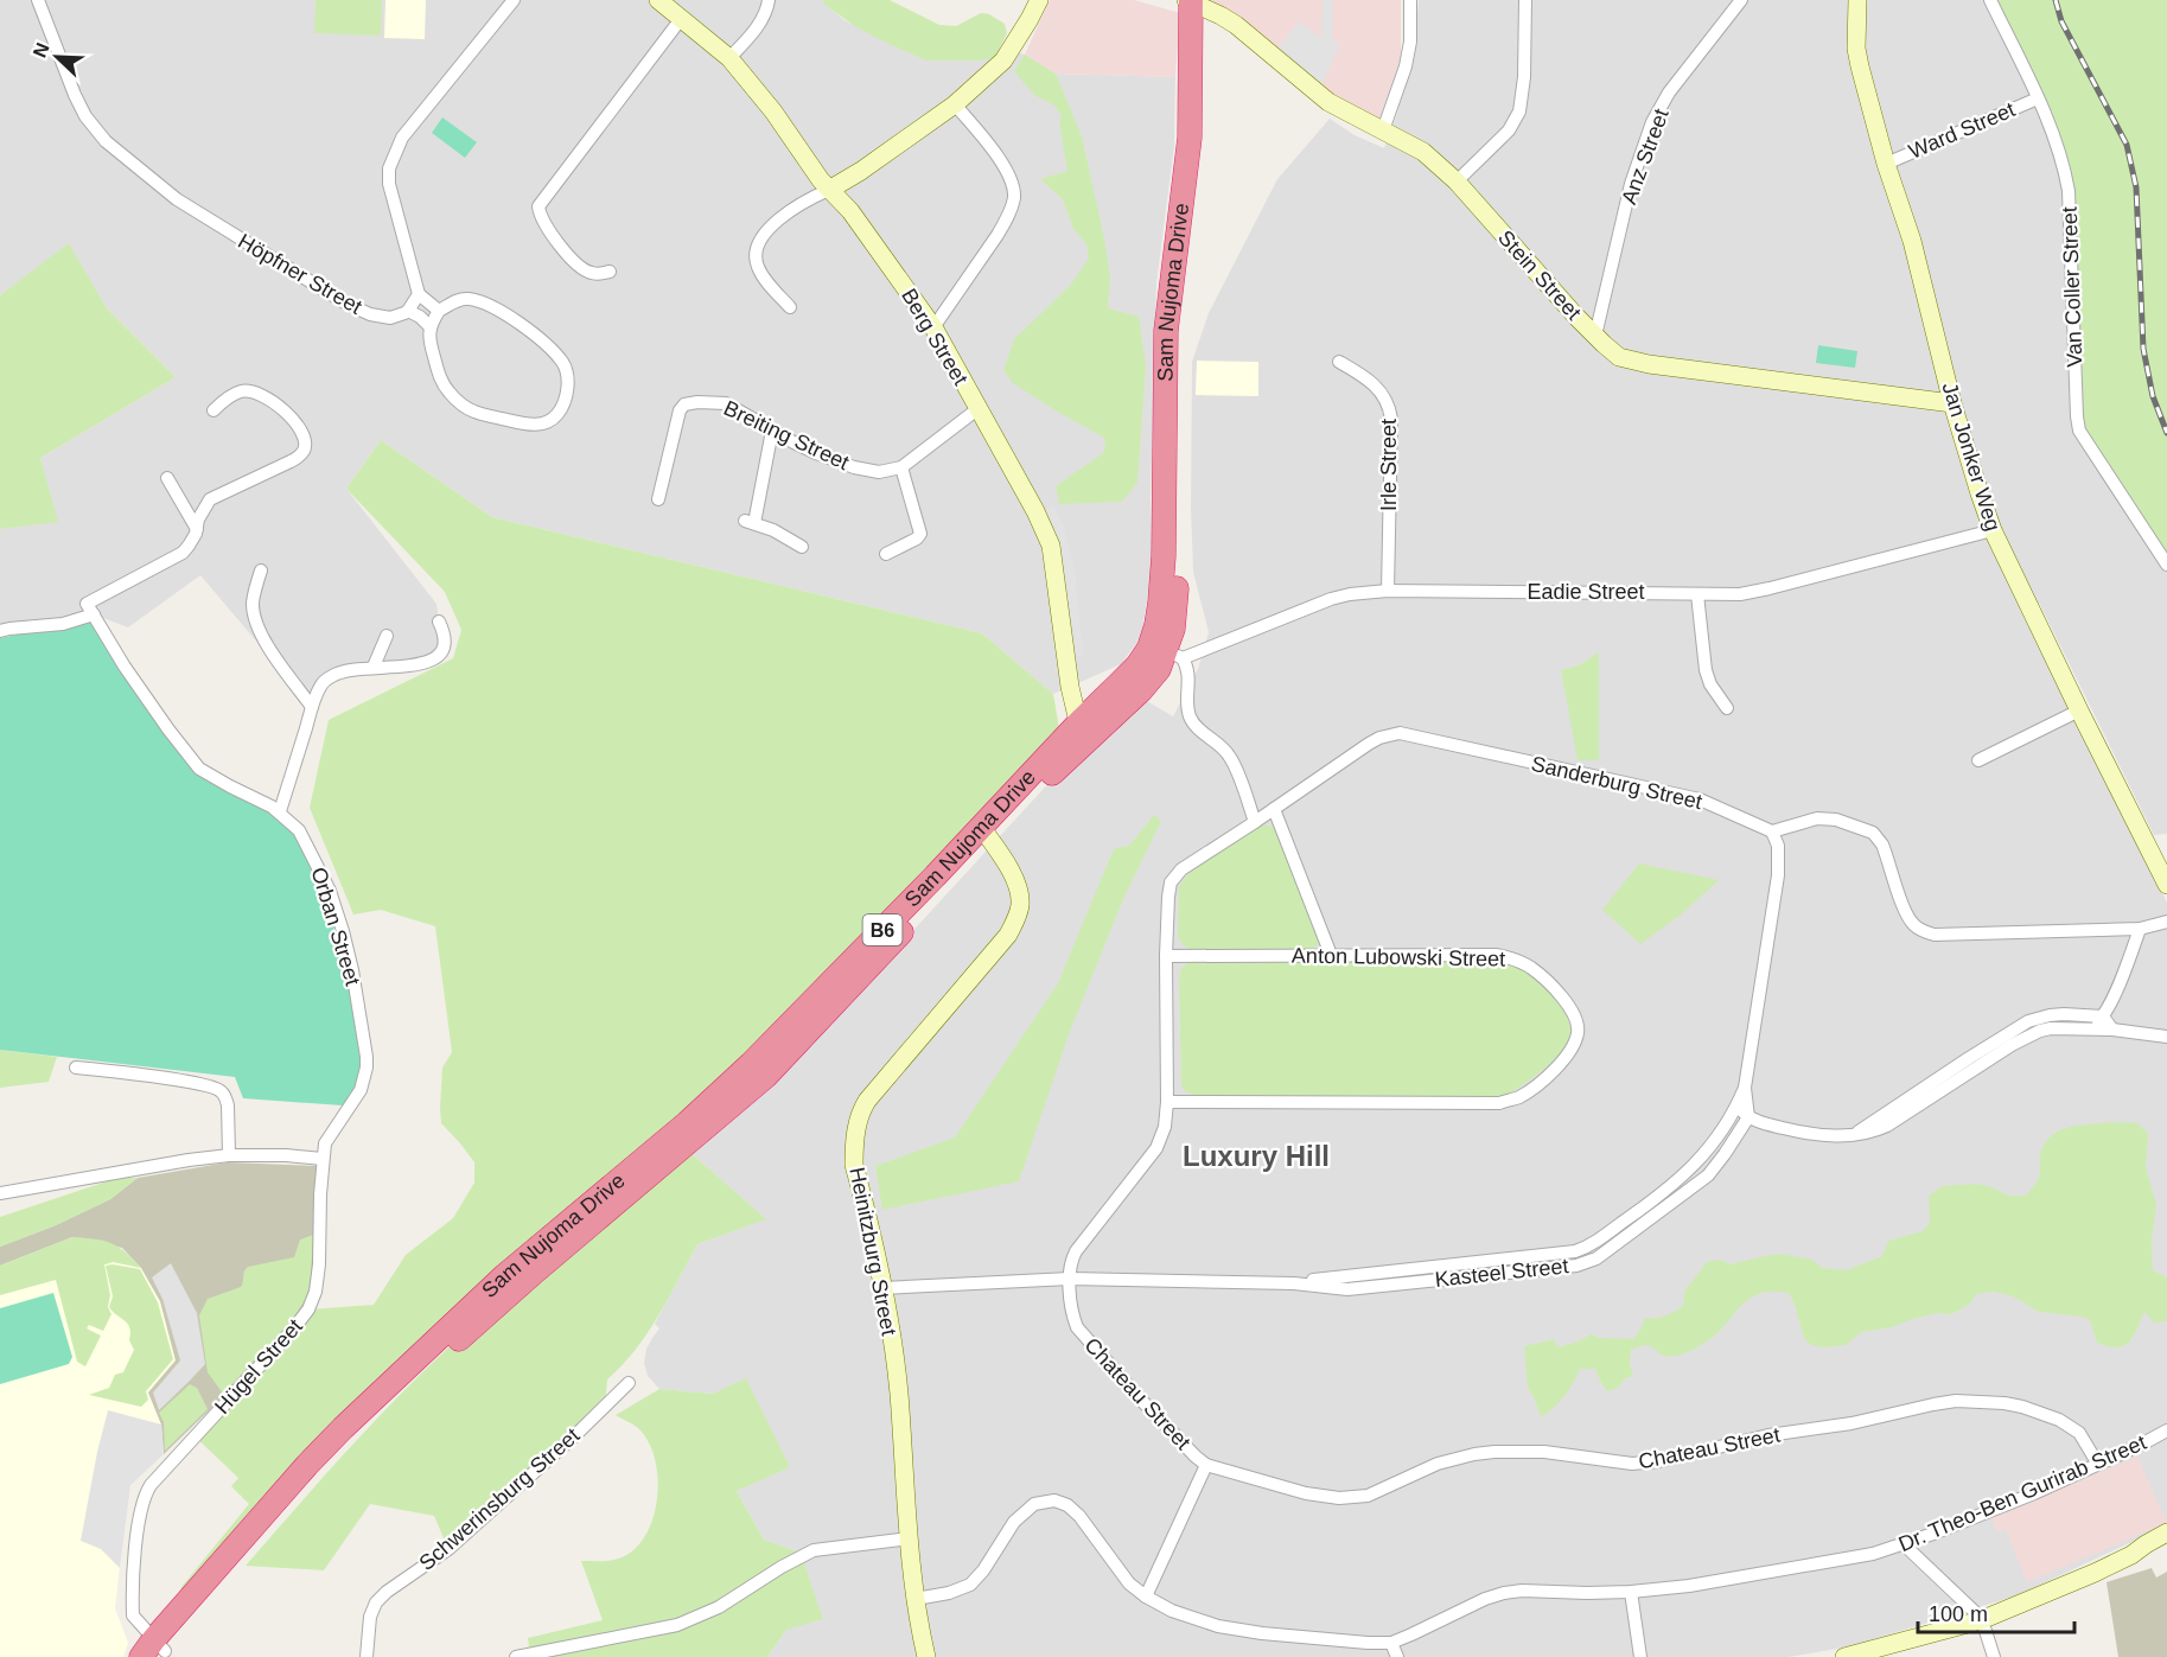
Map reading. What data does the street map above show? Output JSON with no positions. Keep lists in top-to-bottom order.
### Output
{
  "streets": {
    "highway": ["Sam Nujoma Drive", "B6"],
    "street": [
      "Ward Street",
      "Anz Street",
      "Höpfner Street",
      "Stein Street",
      "Van Coller Street",
      "Berg Street",
      "Breiting Street",
      "Jan Jonker Weg",
      "Irle Street",
      "Eadie Street",
      "Sanderburg Street",
      "Orban Street",
      "Anton Lubowski Street",
      "Heinitzburg Street",
      "Kasteel Street",
      "Hügel Street",
      "Chateau Street",
      "Dr. Theo-Ben Gurirab Street",
      "Schwerinsburg Street"
    ]
  },
  "crossings": [
    ["Ward Street", "Van Coller Street"],
    ["Ward Street", "Jan Jonker Weg"],
    ["Anz Street", "Stein Street"],
    ["Stein Street", "Sam Nujoma Drive"],
    ["Stein Street", "Jan Jonker Weg"],
    ["Sam Nujoma Drive", "Berg Street"],
    ["Sam Nujoma Drive", "Eadie Street"],
    ["Sam Nujoma Drive", "Heinitzburg Street"],
    ["Sam Nujoma Drive", "Hügel Street"],
    ["Jan Jonker Weg", "Eadie Street"],
    ["Irle Street", "Eadie Street"],
    ["Sanderburg Street", "Kasteel Street"],
    ["Orban Street", "Hügel Street"],
    ["Heinitzburg Street", "Kasteel Street"],
    ["Heinitzburg Street", "Dr. Theo-Ben Gurirab Street"],
    ["Kasteel Street", "Chateau Street"],
    ["Chateau Street", "Dr. Theo-Ben Gurirab Street"]
  ],
  "districts": ["Luxury Hill"],
  "scale_bar": "100 m",
  "north": "top left"
}
